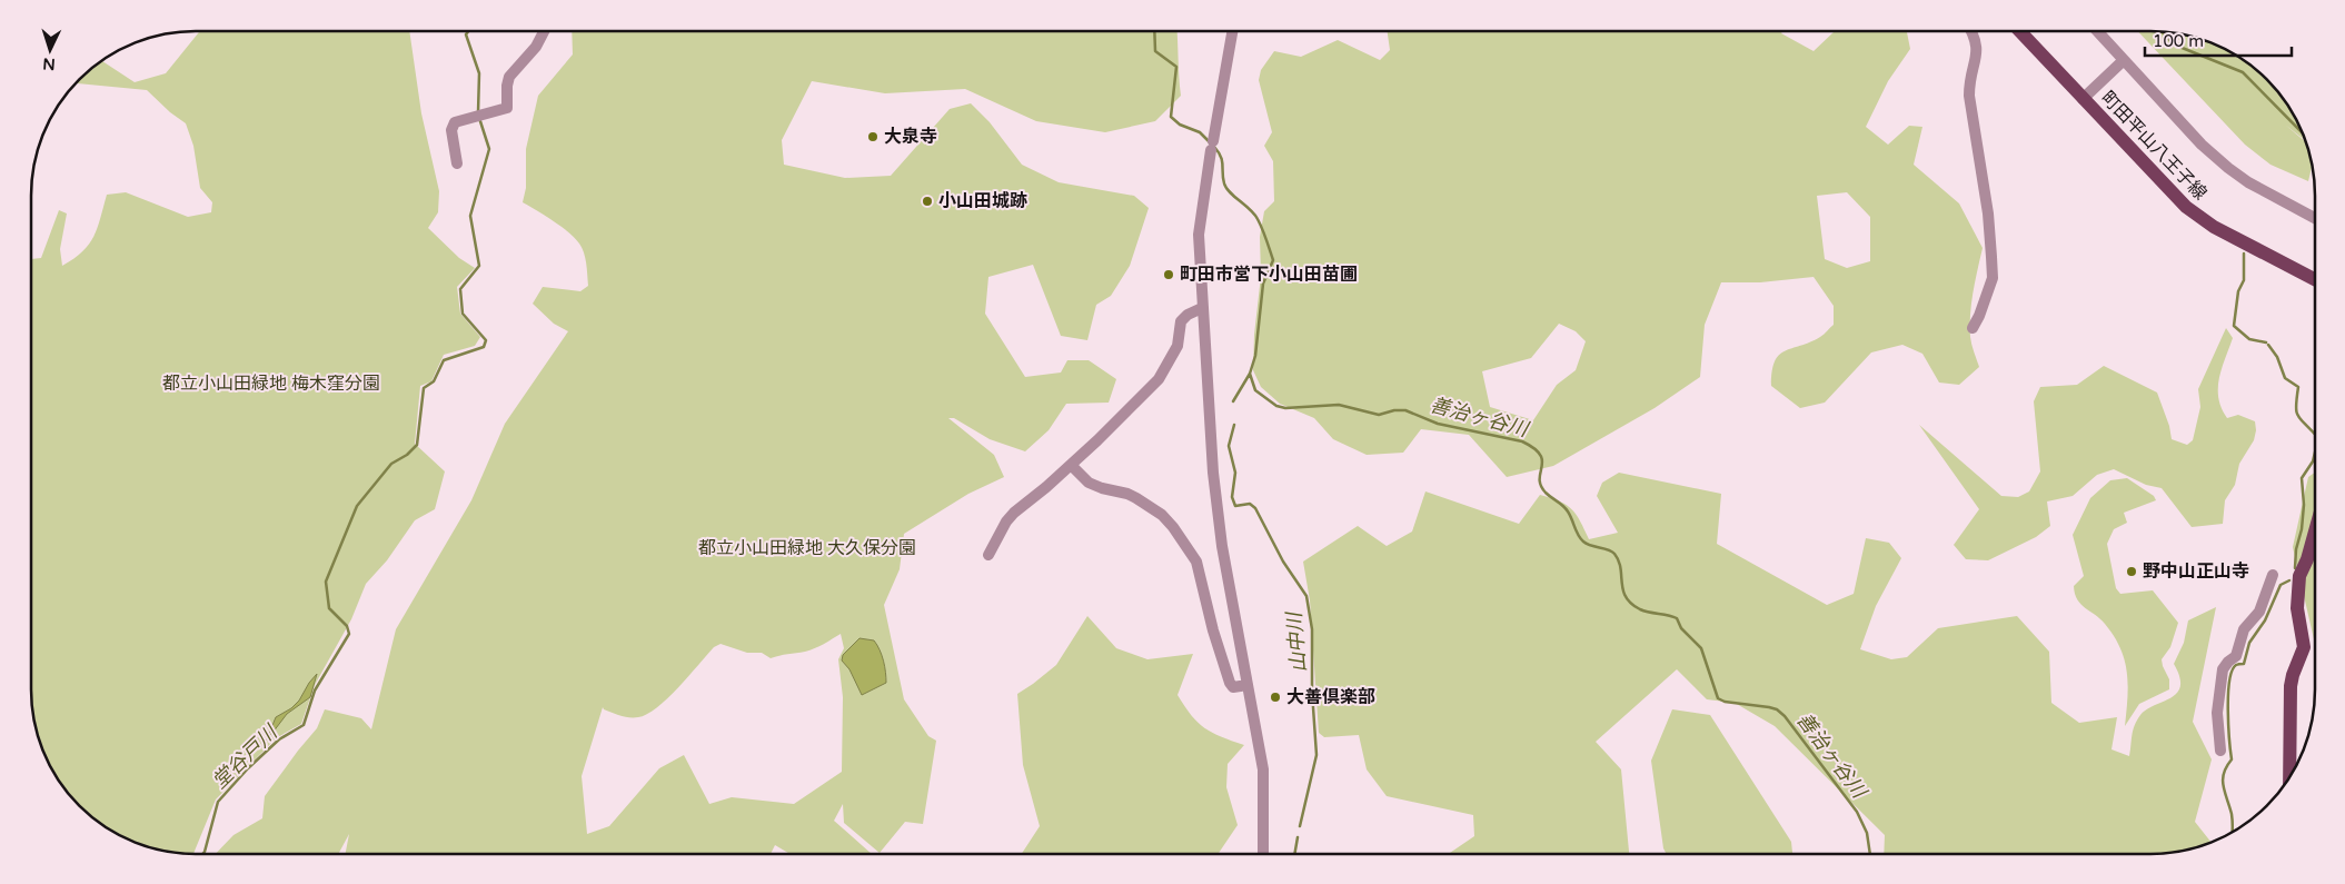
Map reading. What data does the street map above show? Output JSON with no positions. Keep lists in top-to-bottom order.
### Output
{
  "streets": {
    "main road": ["町田平山八王子線"]
  },
  "water": ["善治ヶ谷川", "山中川", "堂谷戸川"],
  "parks": ["都立小山田緑地 梅木窪分園", "都立小山田緑地 大久保分園"],
  "places": [
    "大泉寺",
    "小山田城跡",
    "町田市営下小山田苗圃",
    "野中山正山寺",
    "大善倶楽部"
  ],
  "scale_bar": "100 m",
  "north": "bottom"
}
